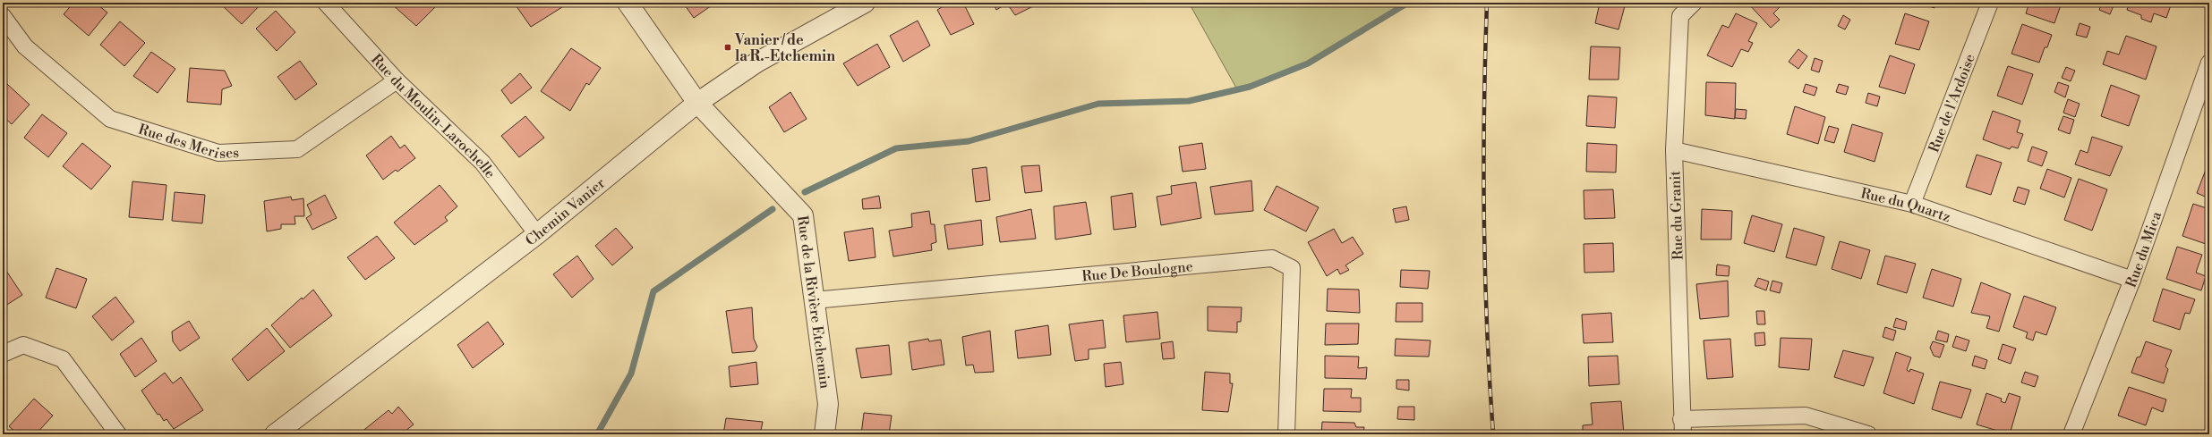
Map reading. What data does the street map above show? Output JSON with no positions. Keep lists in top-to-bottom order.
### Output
{
  "streets": {
    "street": [
      "Rue de l'Ardoise",
      "Rue du Moulin-Larochelle",
      "Rue des Merises",
      "Rue du Quartz",
      "Chemin Vanier",
      "Rue du Granit",
      "Rue du Mica",
      "Rue De Boulogne",
      "Rue de la Rivière Etchemin"
    ]
  },
  "crossings": [
    ["Rue de l'Ardoise", "Rue du Quartz"],
    ["Rue du Moulin-Larochelle", "Rue des Merises"],
    ["Rue du Moulin-Larochelle", "Chemin Vanier"],
    ["Rue du Quartz", "Rue du Granit"],
    ["Rue du Quartz", "Rue du Mica"],
    ["Chemin Vanier", "Rue de la Rivière Etchemin"],
    ["Rue De Boulogne", "Rue de la Rivière Etchemin"]
  ],
  "places": {
    "transit": ["Vanier / de la R.-Etchemin"]
  }
}
